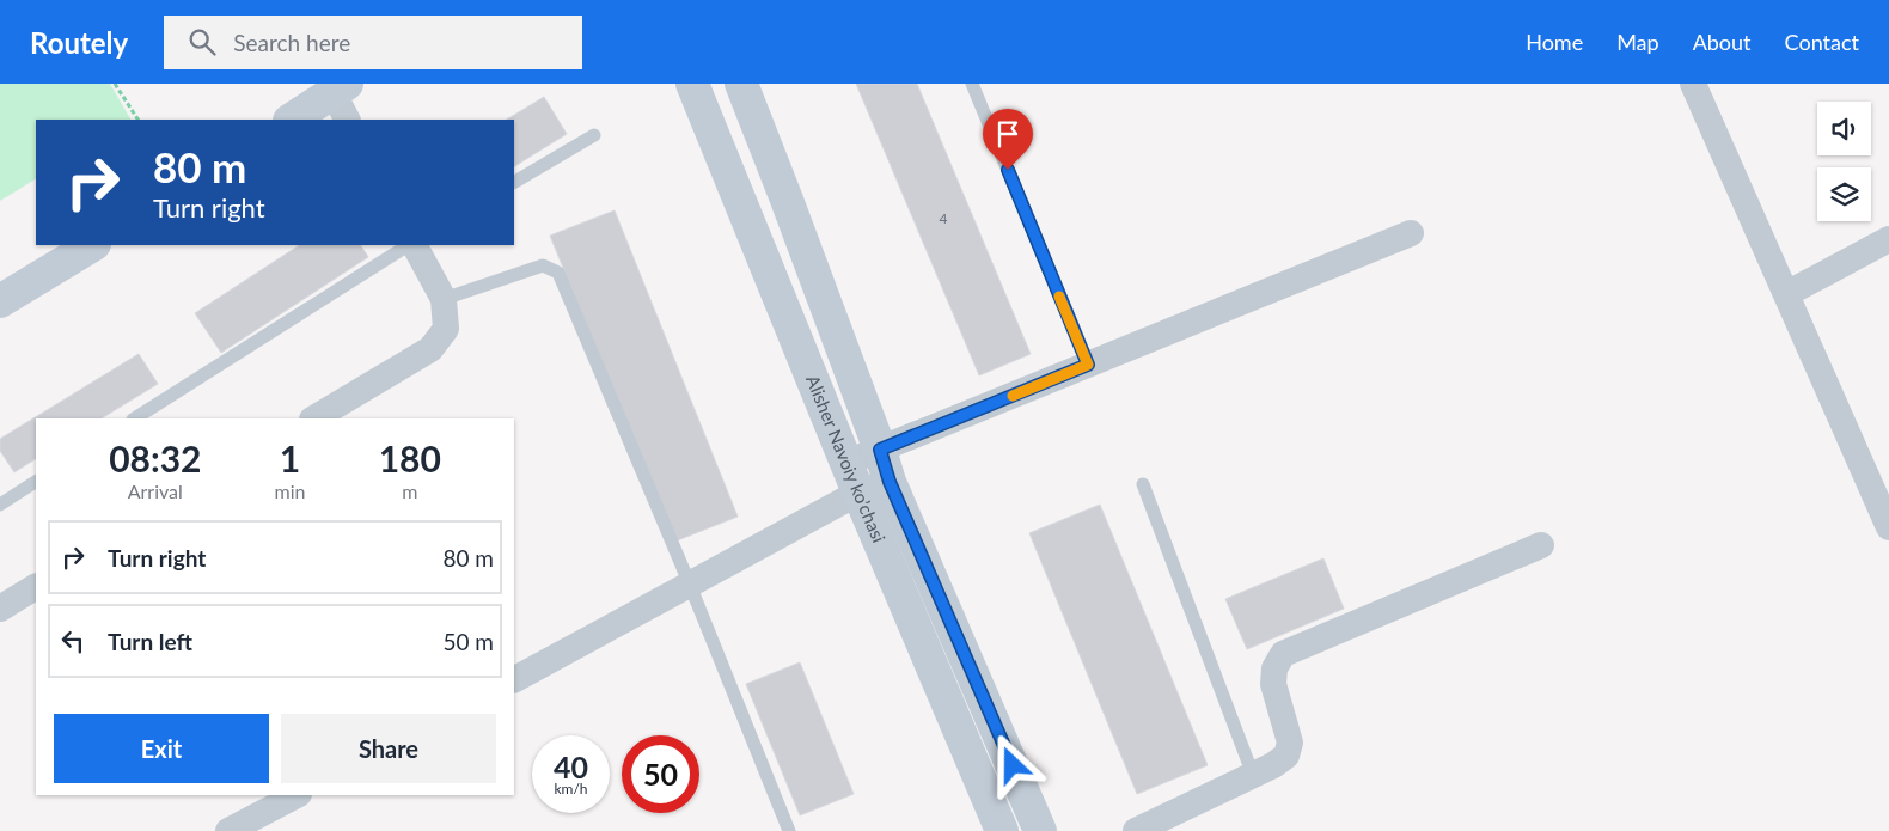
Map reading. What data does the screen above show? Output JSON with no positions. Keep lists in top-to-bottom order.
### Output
{
  "streets": {
    "main road": ["Alisher Navoiy ko’chasi"]
  },
  "house_numbers": ["4"],
  "page": {
    "header": "Routely",
    "search": "Search here",
    "nav": [
      "Home",
      "Map",
      "About",
      "Contact"
    ],
    "turn": ["80 m", "Turn right"],
    "eta": [
      "08:32",
      "Arrival",
      "1",
      "min",
      "180",
      "m"
    ],
    "list": [
      {
        "name": "Turn right",
        "value": "80 m"
      },
      {
        "name": "Turn left",
        "value": "50 m"
      }
    ],
    "buttons": ["Exit", "Share"],
    "speed": "40 km/h",
    "limit": "50"
  }
}
